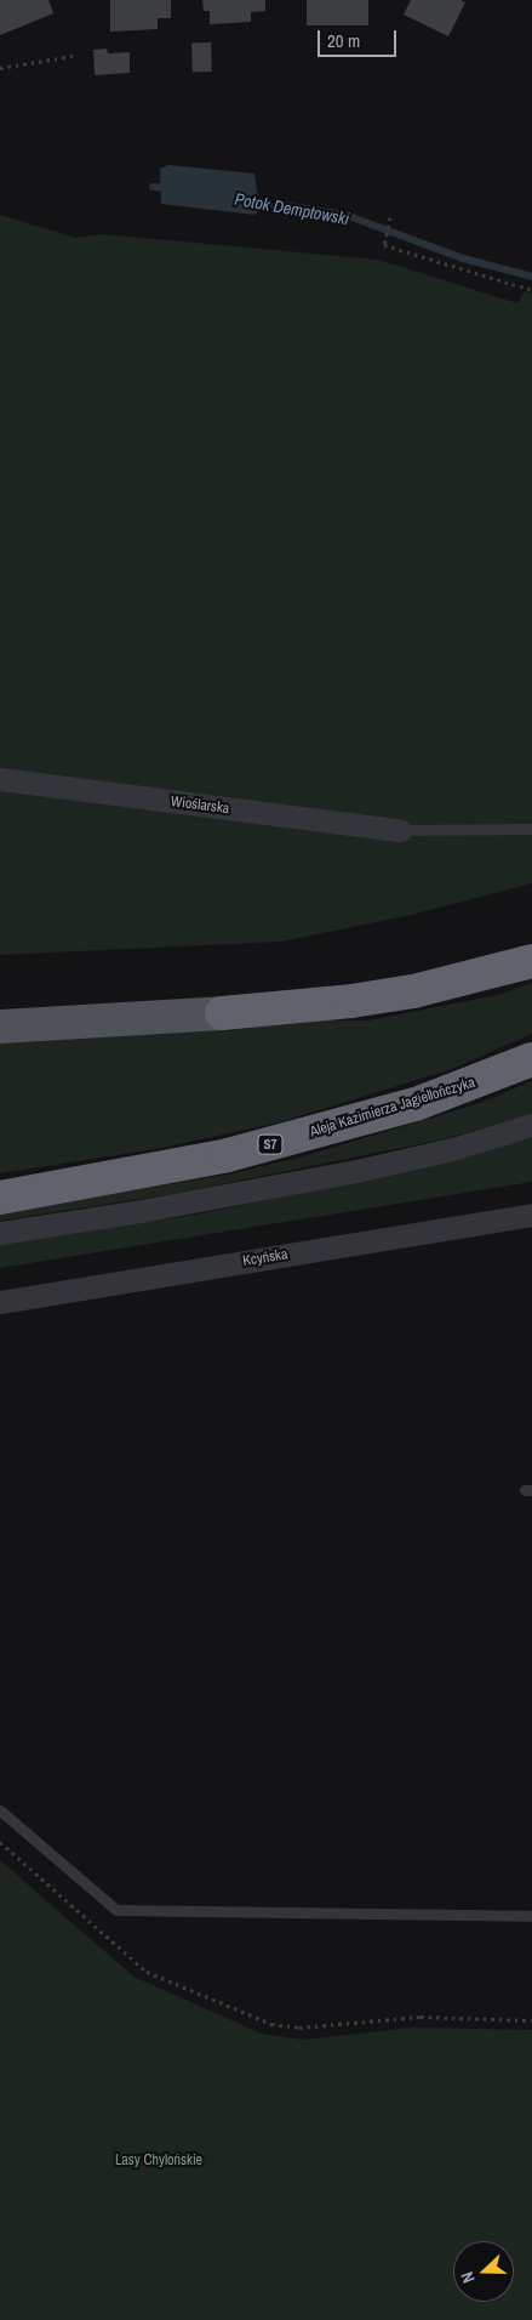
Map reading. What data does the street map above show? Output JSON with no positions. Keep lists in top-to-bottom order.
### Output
{
  "streets": {
    "highway": ["Aleja Kazimierza Jagiellończyka", "S7"],
    "street": ["Wioślarska", "Kcyńska"]
  },
  "water": ["Potok Demptowski"],
  "parks": ["Lasy Chylońskie"],
  "scale_bar": "20 m",
  "north": "left"
}
